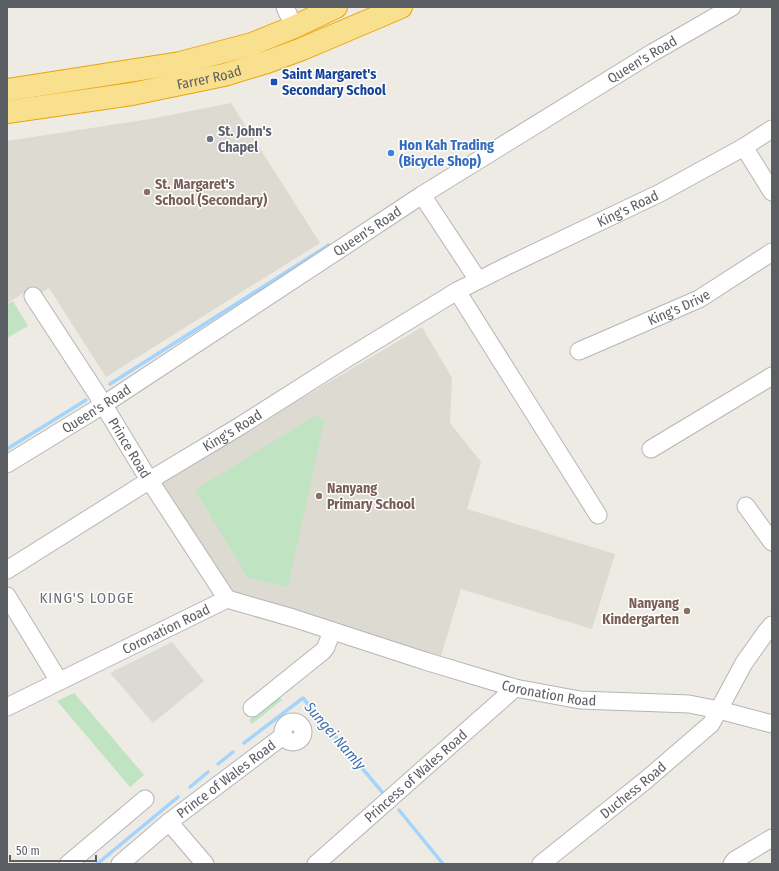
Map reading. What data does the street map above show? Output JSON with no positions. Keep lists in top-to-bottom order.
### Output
{
  "streets": {
    "highway": ["Farrer Road"],
    "street": [
      "Queen's Road",
      "King's Road",
      "King's Drive",
      "Prince Road",
      "Coronation Road",
      "Princess of Wales Road",
      "Prince of Wales Road",
      "Duchess Road"
    ]
  },
  "crossings": [
    ["Queen's Road", "Prince Road"],
    ["King's Road", "Prince Road"],
    ["Prince Road", "Coronation Road"],
    ["Coronation Road", "Princess of Wales Road"],
    ["Coronation Road", "Duchess Road"]
  ],
  "districts": ["KING'S LODGE"],
  "water": ["Sungei Namly"],
  "places": {
    "transit": ["Saint Margaret's Secondary School"],
    "other": [
      "St. John's Chapel",
      "Hon Kah Trading (Bicycle Shop)",
      "St. Margaret's School (Secondary)",
      "Nanyang Primary School",
      "Nanyang Kindergarten"
    ]
  },
  "scale_bar": "50 m"
}
